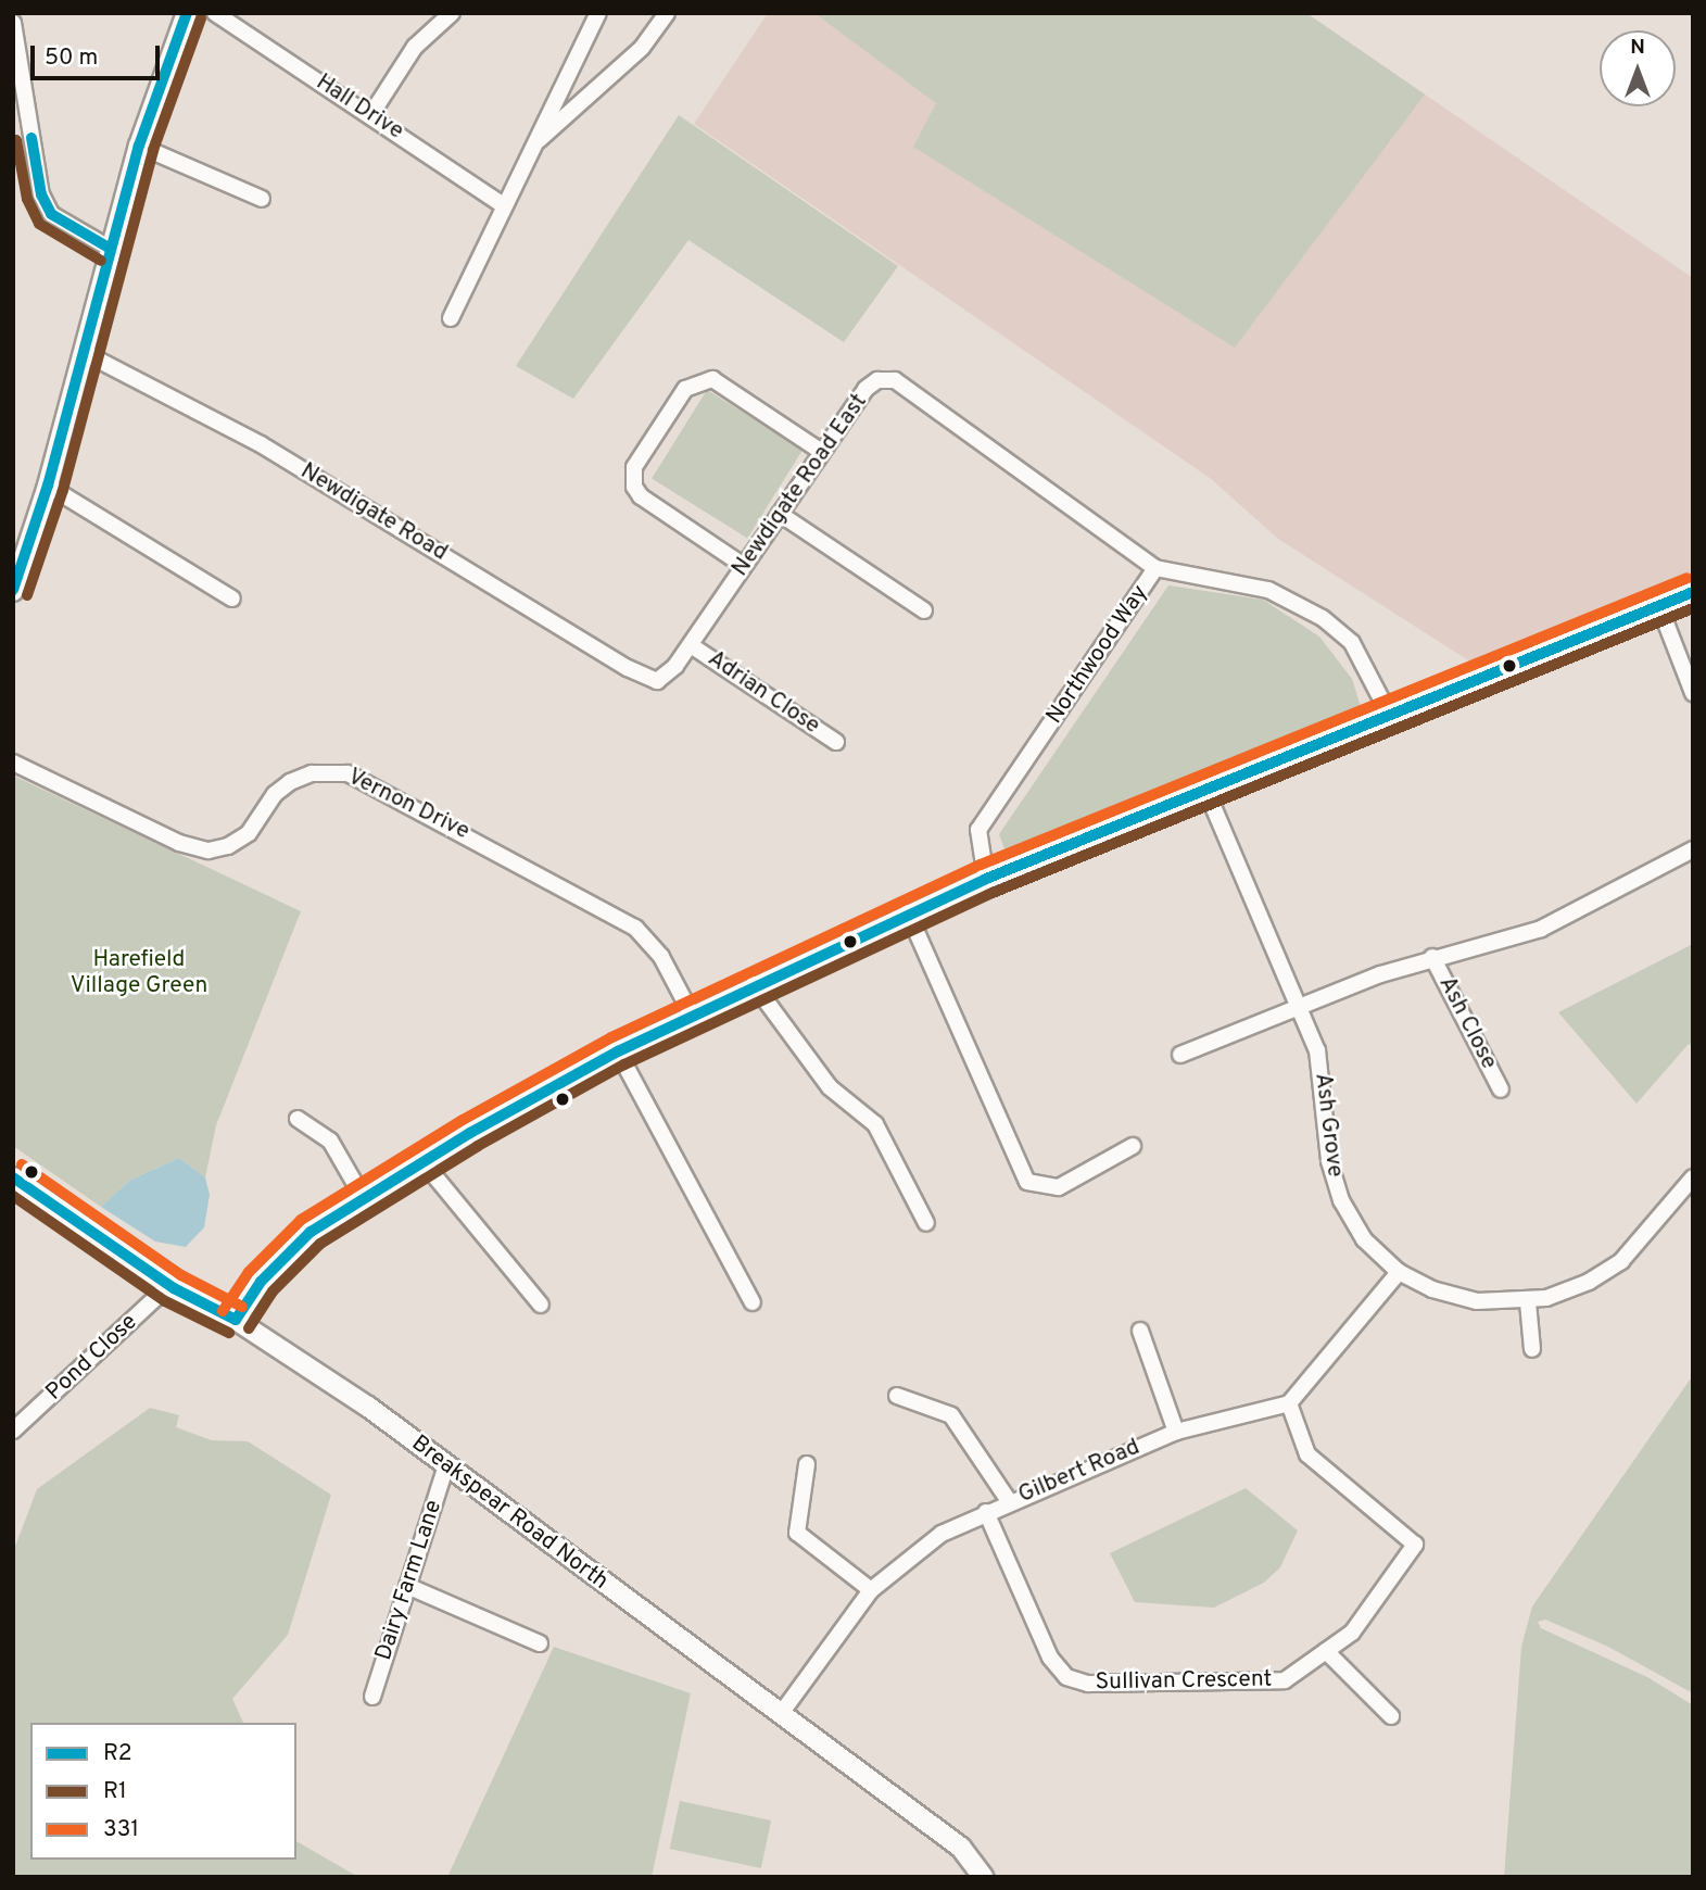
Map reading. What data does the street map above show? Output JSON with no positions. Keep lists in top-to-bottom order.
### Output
{
  "streets": {
    "street": [
      "Hall Drive",
      "Newdigate Road East",
      "Newdigate Road",
      "Northwood Way",
      "Adrian Close",
      "Vernon Drive",
      "Ash Close",
      "Ash Grove",
      "Pond Close",
      "Gilbert Road",
      "Breakspear Road North",
      "Dairy Farm Lane",
      "Sullivan Crescent"
    ]
  },
  "crossings": [
    ["Newdigate Road East", "Newdigate Road"],
    ["Newdigate Road East", "Northwood Way"],
    ["Newdigate Road East", "Adrian Close"],
    ["Pond Close", "Breakspear Road North"],
    ["Gilbert Road", "Breakspear Road North"],
    ["Gilbert Road", "Sullivan Crescent"],
    ["Breakspear Road North", "Dairy Farm Lane"]
  ],
  "parks": ["Harefield Village Green"],
  "lines": ["transit line R2", "transit line R1", "transit line 331"],
  "legend": ["R2", "R1", "331"],
  "scale_bar": "50 m",
  "north": "top"
}
